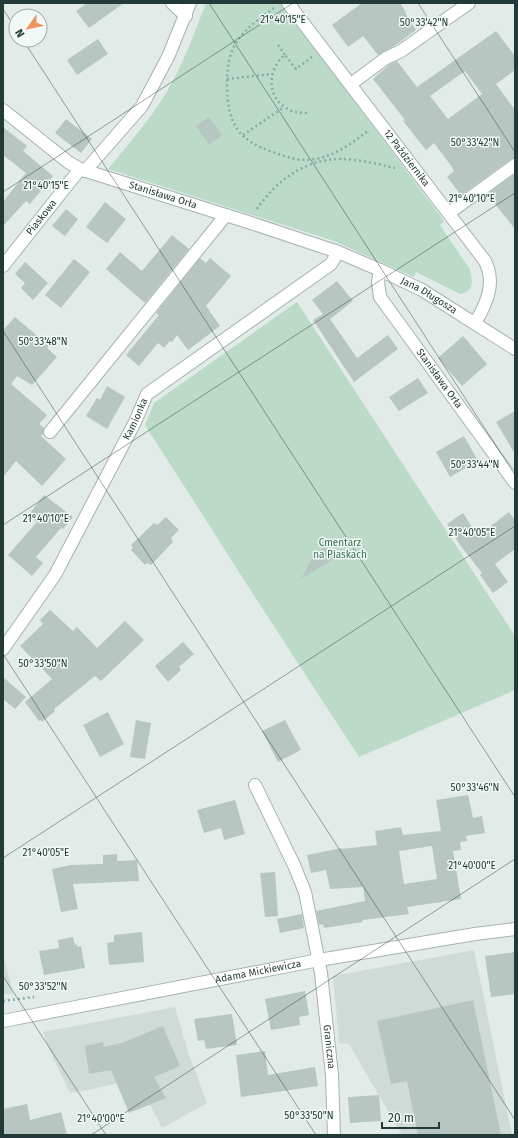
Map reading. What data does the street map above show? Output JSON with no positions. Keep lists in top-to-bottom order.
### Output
{
  "streets": {
    "street": [
      "12 Października",
      "Stanisława Orła",
      "Piaskowa",
      "Jana Długosza",
      "Kamionka",
      "Adama Mickiewicza",
      "Graniczna"
    ]
  },
  "crossings": [
    ["12 Października", "Jana Długosza"],
    ["Stanisława Orła", "Piaskowa"],
    ["Stanisława Orła", "Jana Długosza"],
    ["Stanisława Orła", "Kamionka"],
    ["Jana Długosza", "Kamionka"],
    ["Adama Mickiewicza", "Graniczna"]
  ],
  "parks": ["Cmentarz na Piaskach"],
  "scale_bar": "20 m",
  "north": "bottom left",
  "coordinates": [
    "21°40'15\"E",
    "50°33'42\"N",
    "21°40'10\"E",
    "50°33'48\"N",
    "50°33'44\"N",
    "21°40'05\"E",
    "50°33'50\"N",
    "50°33'46\"N",
    "21°40'00\"E",
    "50°33'52\"N"
  ]
}
